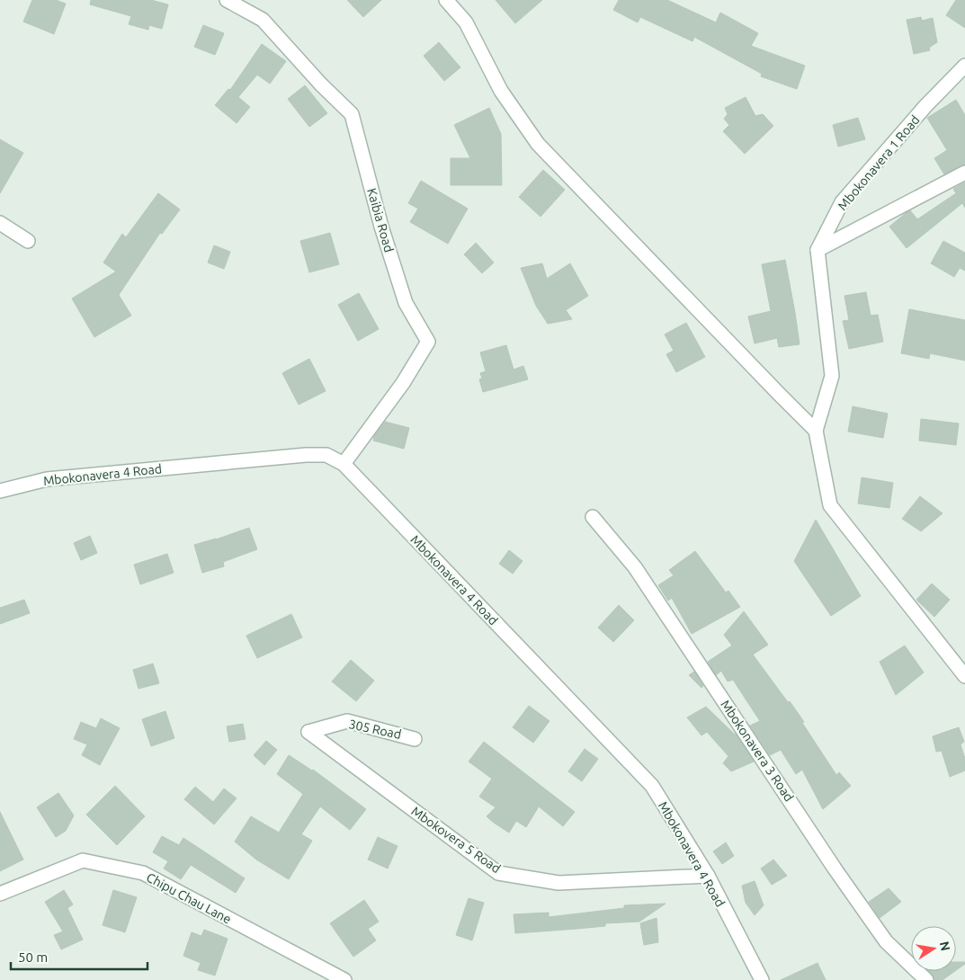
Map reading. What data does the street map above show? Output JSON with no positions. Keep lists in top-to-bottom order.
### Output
{
  "streets": {
    "street": [
      "Mbokonavera 1 Road",
      "Kaibia Road",
      "Mbokonavera 4 Road",
      "305 Road",
      "Mbokonavera 3 Road",
      "Mbokovera 5 Road",
      "Chipu Chau Lane"
    ]
  },
  "crossings": [
    ["Kaibia Road", "Mbokonavera 4 Road"],
    ["Mbokonavera 4 Road", "Mbokovera 5 Road"],
    ["305 Road", "Mbokovera 5 Road"]
  ],
  "scale_bar": "50 m",
  "north": "right"
}
